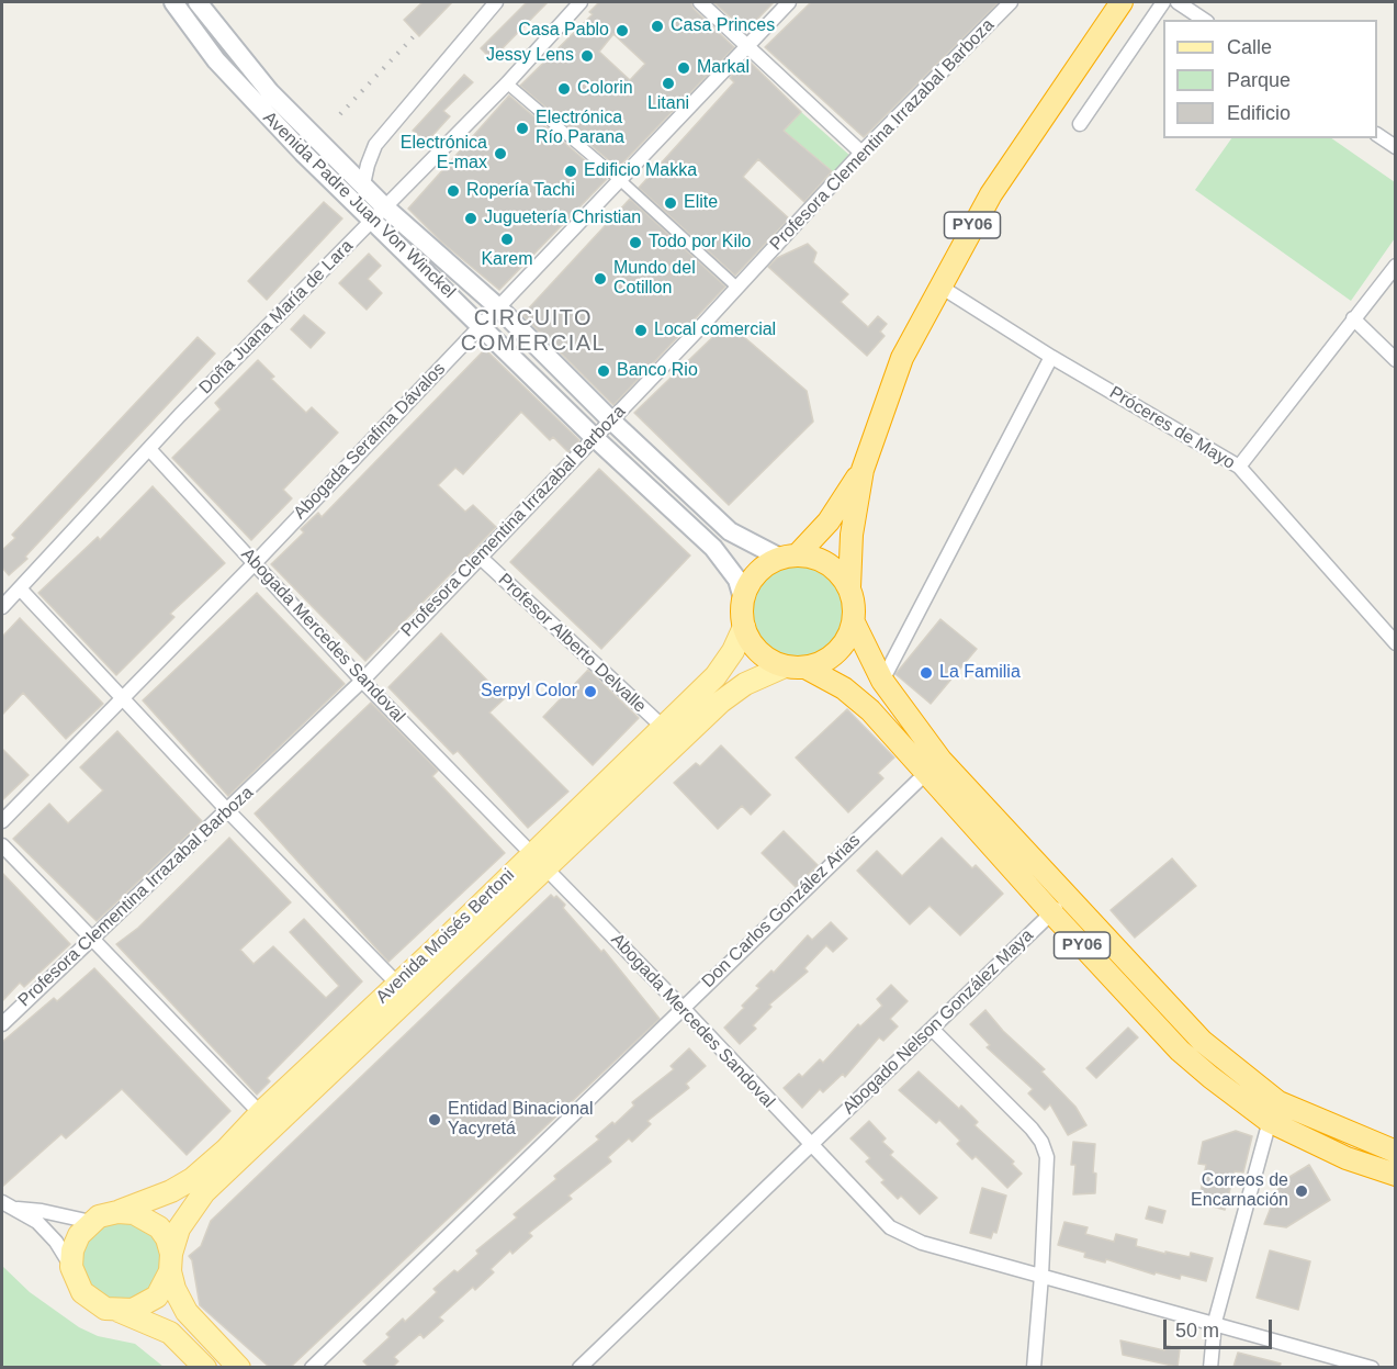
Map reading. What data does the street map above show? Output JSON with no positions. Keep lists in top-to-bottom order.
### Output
{
  "streets": {
    "highway": ["PY06"],
    "main road": ["Avenida Padre Juan Von Winckel", "Avenida Moisés Bertoni"],
    "street": [
      "Profesora Clementina Irrazabal Barboza",
      "Doña Juana María de Lara",
      "Próceres de Mayo",
      "Abogada Serafina Dávalos",
      "Abogada Mercedes Sandoval",
      "Profesor Alberto Delvalle",
      "Don Carlos González Arias",
      "Abogado Nelson González Maya"
    ]
  },
  "crossings": [
    ["Profesora Clementina Irrazabal Barboza", "Avenida Padre Juan Von Winckel"],
    ["Profesora Clementina Irrazabal Barboza", "Abogada Mercedes Sandoval"],
    ["Profesora Clementina Irrazabal Barboza", "Profesor Alberto Delvalle"],
    ["Avenida Padre Juan Von Winckel", "PY06"],
    ["Avenida Padre Juan Von Winckel", "Doña Juana María de Lara"],
    ["Avenida Padre Juan Von Winckel", "Abogada Serafina Dávalos"],
    ["Avenida Padre Juan Von Winckel", "Avenida Moisés Bertoni"],
    ["PY06", "Próceres de Mayo"],
    ["PY06", "Don Carlos González Arias"],
    ["PY06", "Avenida Moisés Bertoni"],
    ["PY06", "Abogado Nelson González Maya"],
    ["Doña Juana María de Lara", "Abogada Mercedes Sandoval"],
    ["Abogada Serafina Dávalos", "Abogada Mercedes Sandoval"],
    ["Abogada Mercedes Sandoval", "Don Carlos González Arias"],
    ["Abogada Mercedes Sandoval", "Avenida Moisés Bertoni"],
    ["Abogada Mercedes Sandoval", "Abogado Nelson González Maya"],
    ["Profesor Alberto Delvalle", "Avenida Moisés Bertoni"]
  ],
  "districts": ["CIRCUITO COMERCIAL"],
  "places": [
    "Casa Princes",
    "Casa Pablo",
    "Jessy Lens",
    "Markal",
    "Litani",
    "Colorin",
    "Electrónica Río Parana",
    "Electrónica E-max",
    "Edificio Makka",
    "Ropería Tachi",
    "Elite",
    "Juguetería Christian",
    "Karem",
    "Todo por Kilo",
    "Mundo del Cotillon",
    "Local comercial",
    "Banco Rio",
    "La Familia",
    "Serpyl Color",
    "Entidad Binacional Yacyretá",
    "Correos de Encarnación"
  ],
  "legend": ["Calle", "Parque", "Edificio"],
  "scale_bar": "50 m"
}
